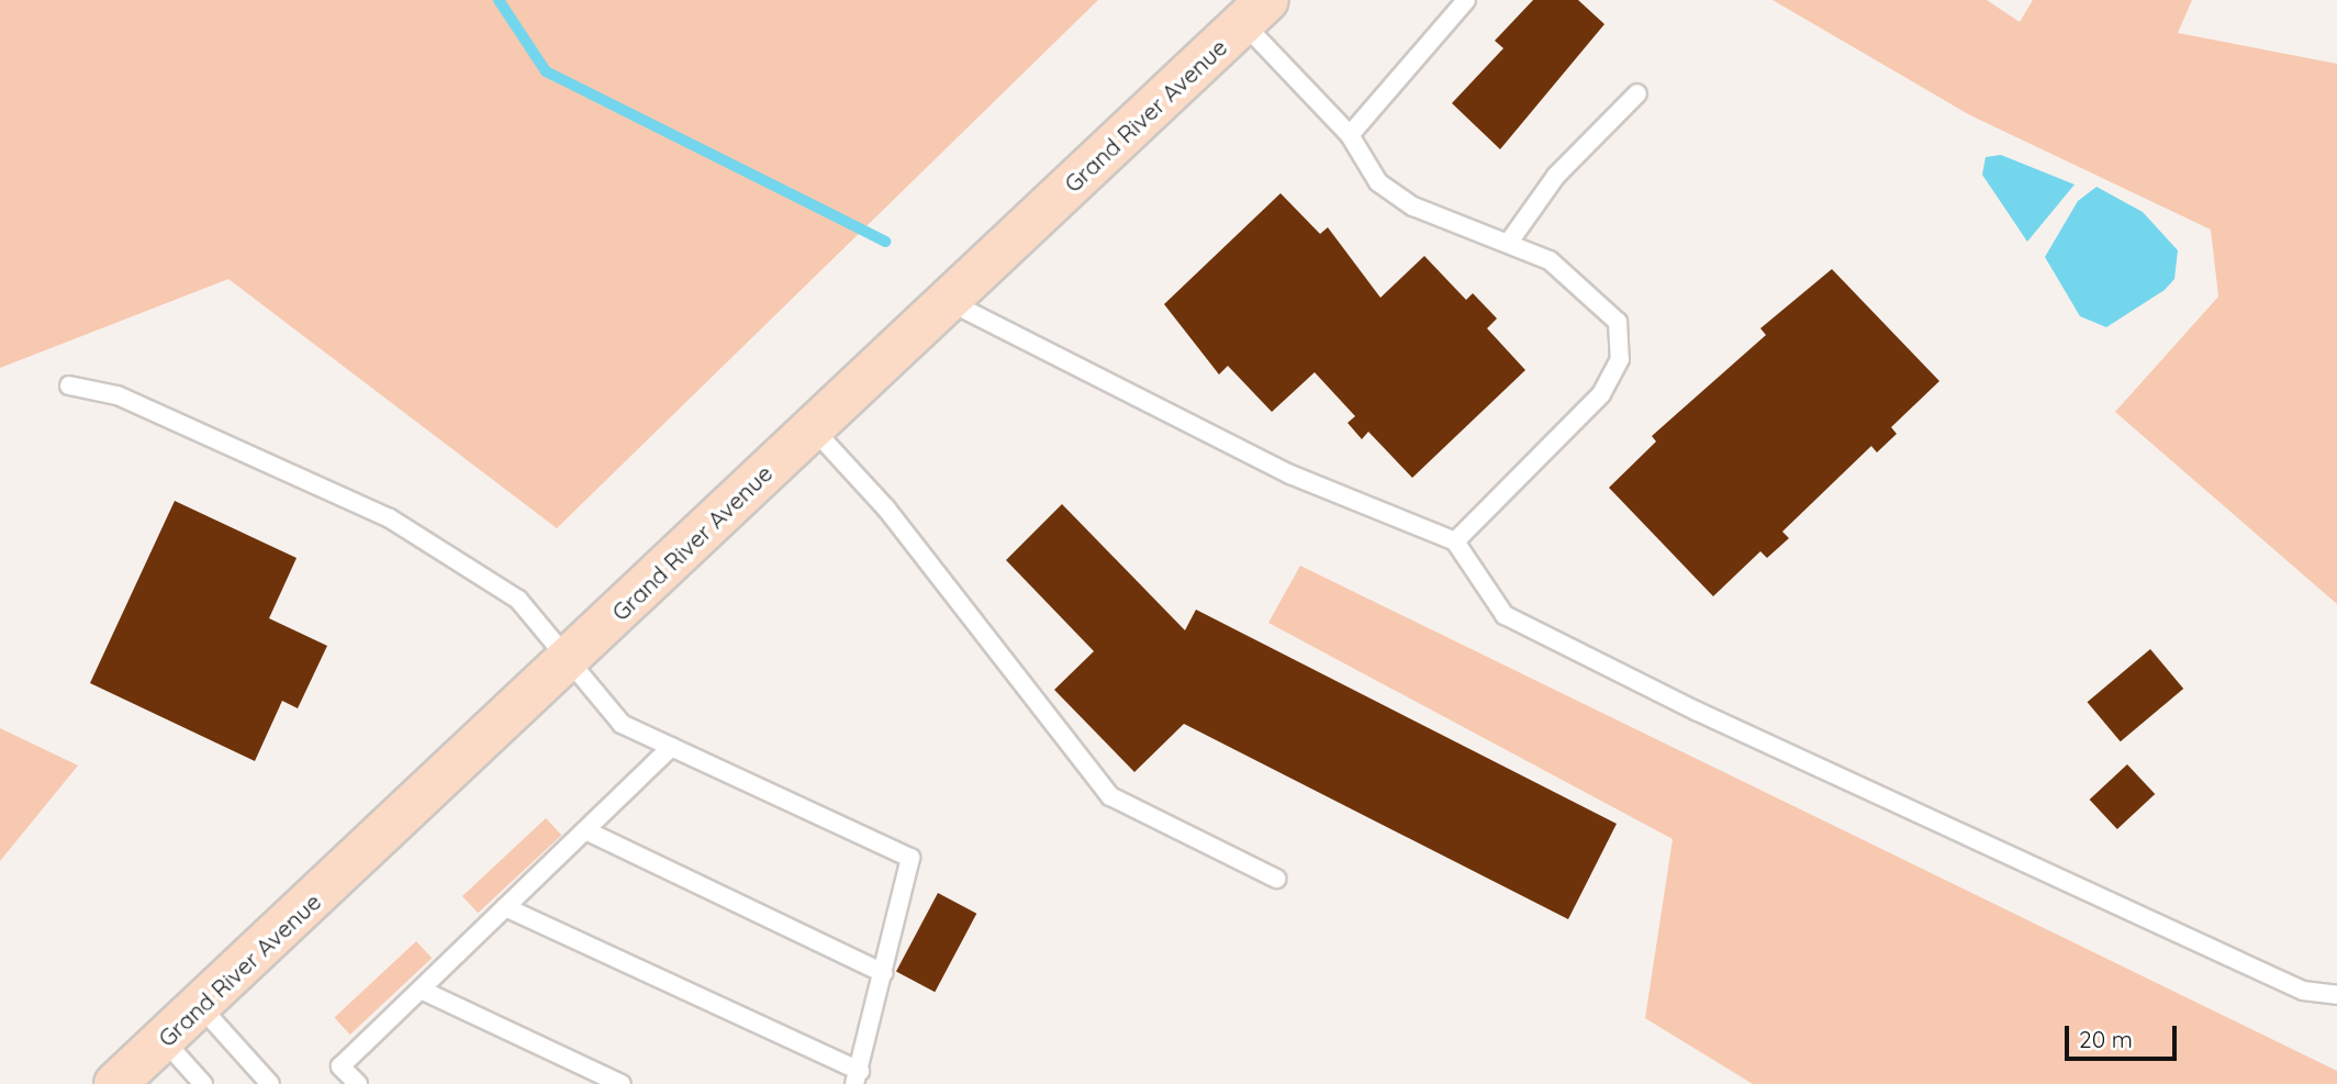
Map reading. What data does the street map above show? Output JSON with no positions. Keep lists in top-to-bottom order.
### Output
{
  "streets": {
    "main road": ["Grand River Avenue"]
  },
  "scale_bar": "20 m"
}
